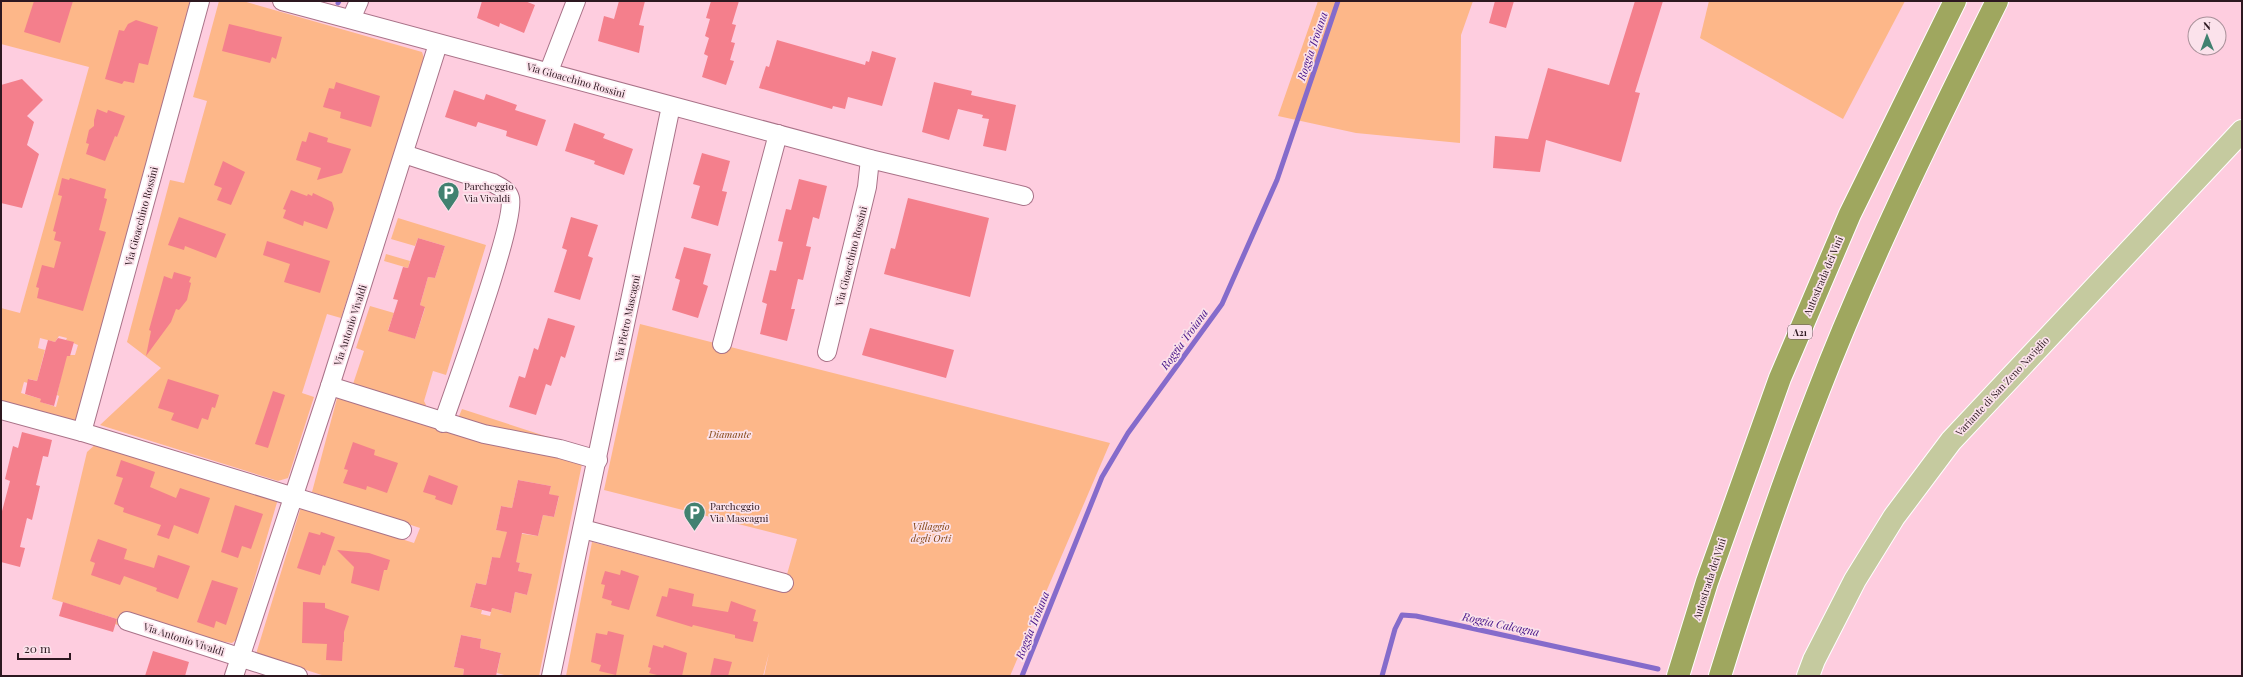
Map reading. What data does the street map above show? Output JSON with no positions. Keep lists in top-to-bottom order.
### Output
{
  "streets": {
    "highway": ["Autostrada dei Vini", "A21"],
    "main road": ["Variante di San Zeno Naviglio"],
    "street": ["Via Gioacchino Rossini", "Via Pietro Mascagni", "Via Antonio Vivaldi"]
  },
  "crossings": [
    ["Via Gioacchino Rossini", "Via Pietro Mascagni"],
    ["Via Gioacchino Rossini", "Via Antonio Vivaldi"]
  ],
  "water": ["Roggia Troiana", "Roggia Calcagna"],
  "parks": ["Diamante", "Villaggio degli Orti"],
  "places": {
    "parking": ["Parcheggio Via Vivaldi", "Parcheggio Via Mascagni"]
  },
  "scale_bar": "20 m",
  "north": "top"
}
